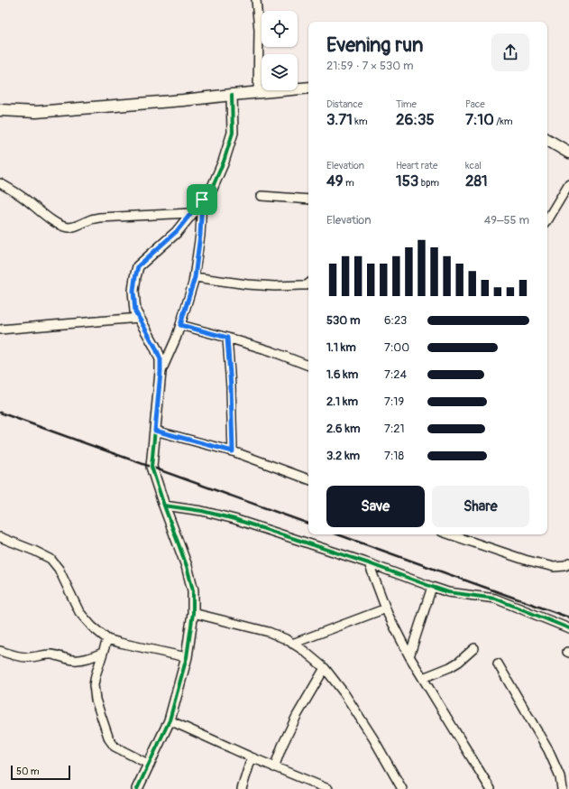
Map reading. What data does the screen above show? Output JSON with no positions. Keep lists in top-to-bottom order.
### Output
{
  "scale_bar": "50 m",
  "page": {
    "heading": ["Evening run", "21:59 · 7 × 530 m"],
    "stats": [
      ["Distance", "3.71 km"],
      ["Time", "26:35"],
      ["Pace", "7:10 /km"],
      ["Elevation", "49 m"],
      ["Heart rate", "153 bpm"],
      ["kcal", "281"]
    ],
    "chart": ["Elevation", "49–55 m"],
    "list": [
      {
        "name": "530 m",
        "note": "6:23"
      },
      {
        "name": "1.1 km",
        "note": "7:00"
      },
      {
        "name": "1.6 km",
        "note": "7:24"
      },
      {
        "name": "2.1 km",
        "note": "7:19"
      },
      {
        "name": "2.6 km",
        "note": "7:21"
      },
      {
        "name": "3.2 km",
        "note": "7:18"
      }
    ],
    "buttons": ["Save", "Share"],
    "scale": "50 m"
  }
}
